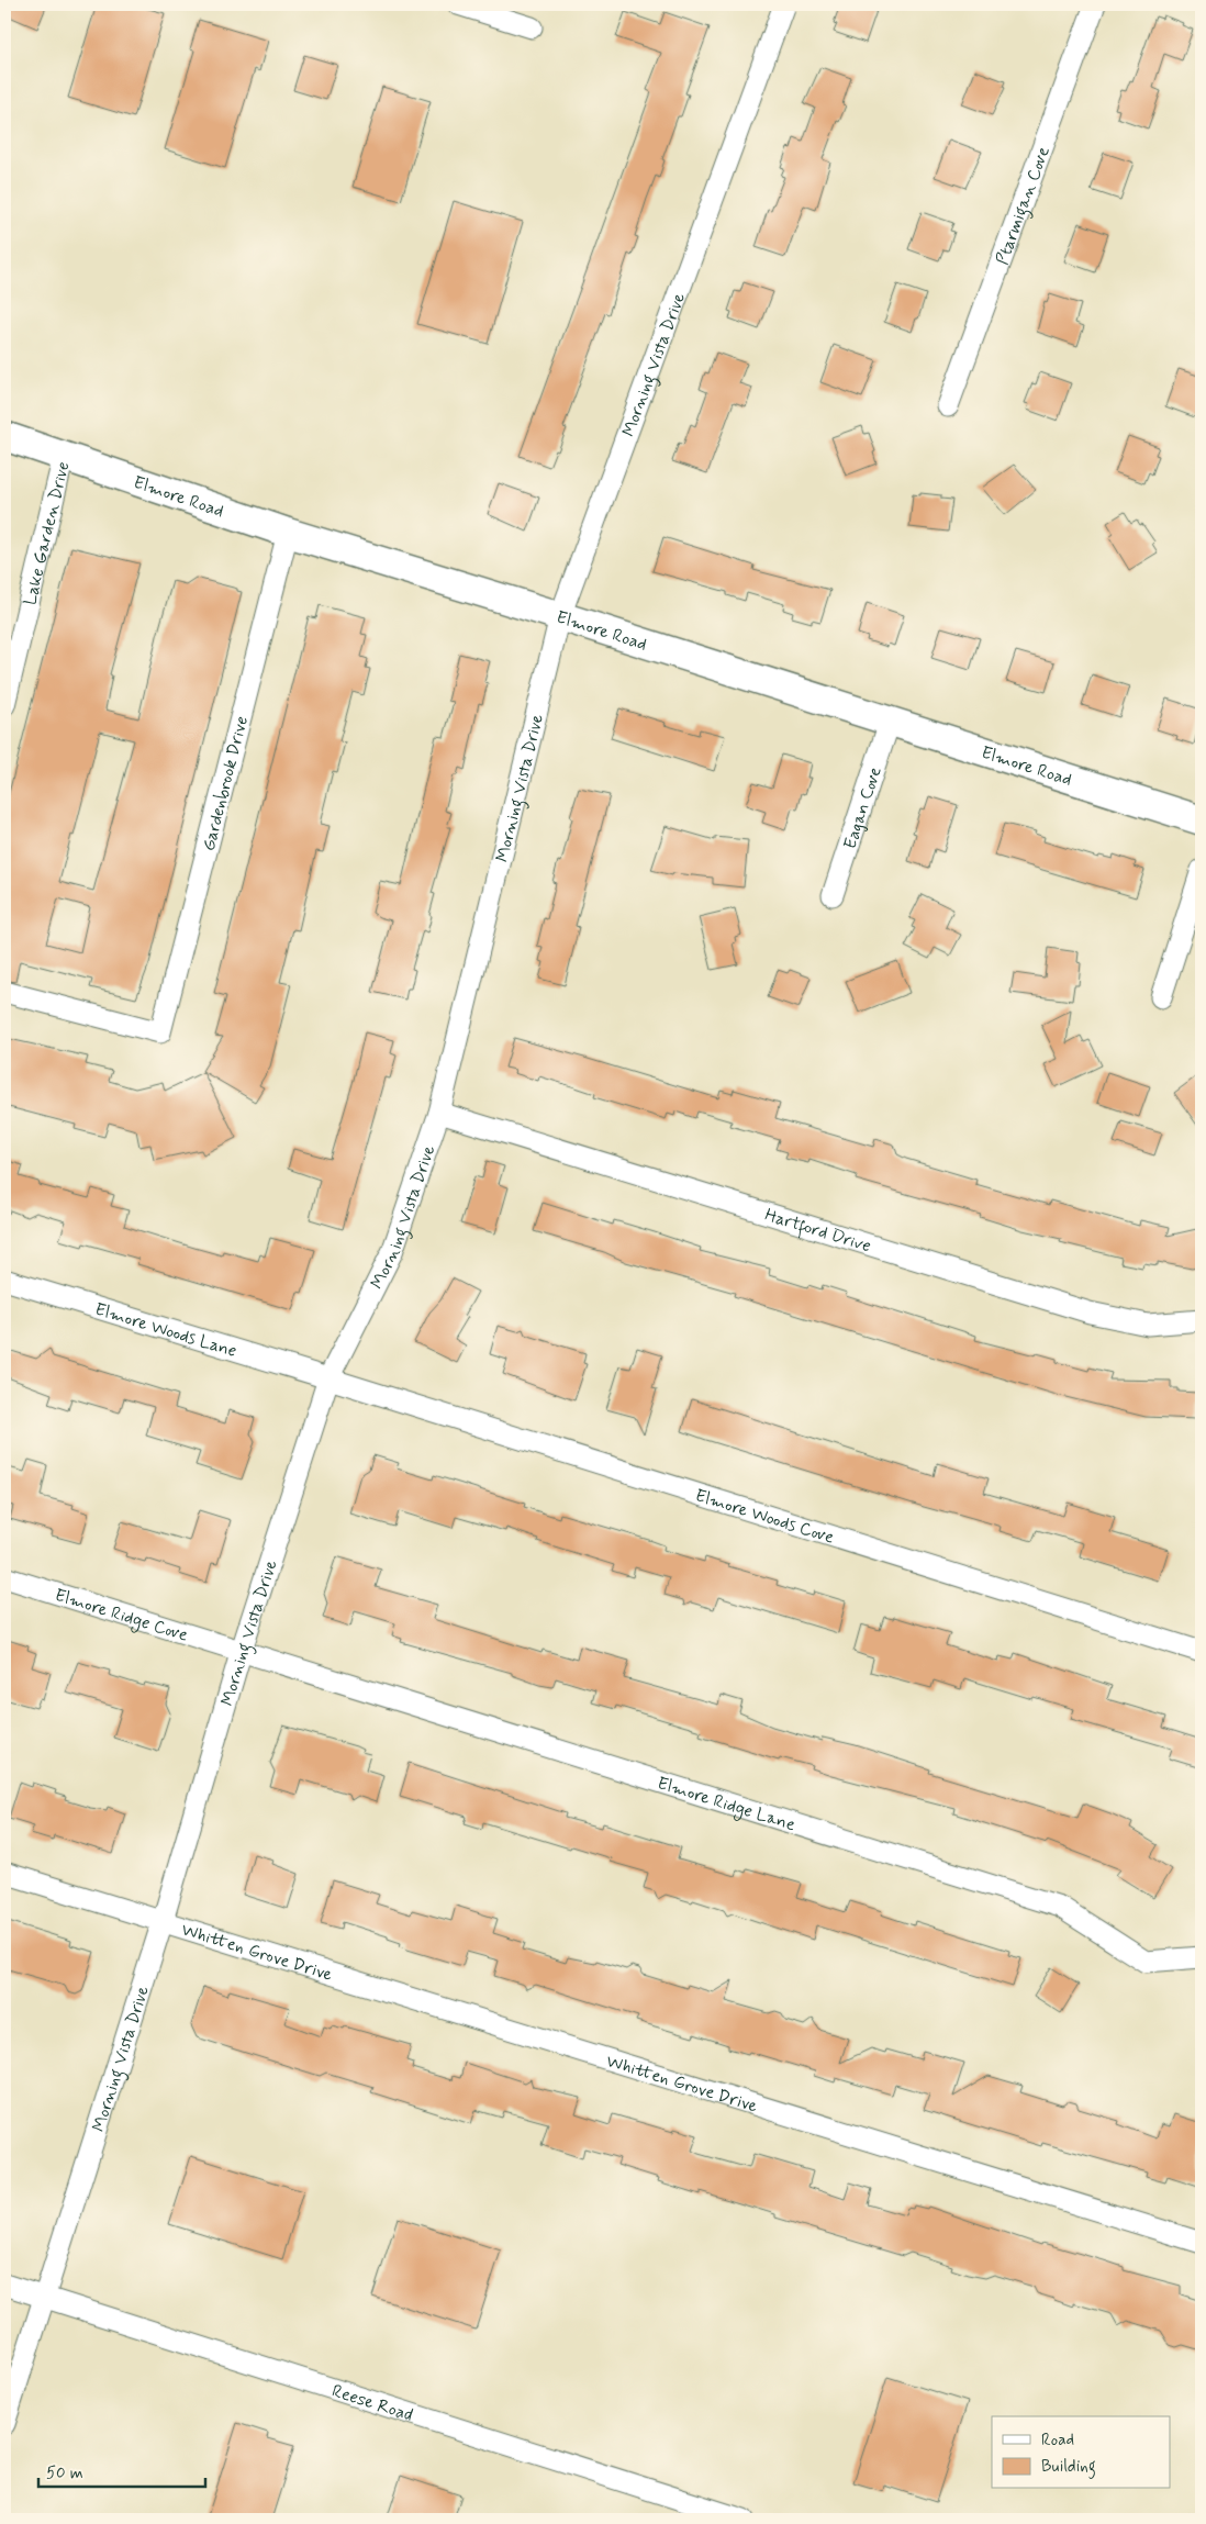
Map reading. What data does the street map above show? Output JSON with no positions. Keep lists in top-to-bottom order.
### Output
{
  "streets": {
    "street": [
      "Ptarmigan Cove",
      "Morning Vista Drive",
      "Elmore Road",
      "Lake Garden Drive",
      "Gardenbrook Drive",
      "Eagan Cove",
      "Hartford Drive",
      "Elmore Woods Lane",
      "Elmore Woods Cove",
      "Elmore Ridge Cove",
      "Elmore Ridge Lane",
      "Whitten Grove Drive",
      "Reese Road"
    ]
  },
  "crossings": [
    ["Morning Vista Drive", "Elmore Road"],
    ["Morning Vista Drive", "Hartford Drive"],
    ["Morning Vista Drive", "Elmore Woods Lane"],
    ["Morning Vista Drive", "Elmore Woods Cove"],
    ["Morning Vista Drive", "Elmore Ridge Cove"],
    ["Morning Vista Drive", "Elmore Ridge Lane"],
    ["Morning Vista Drive", "Whitten Grove Drive"],
    ["Morning Vista Drive", "Reese Road"],
    ["Elmore Road", "Lake Garden Drive"],
    ["Elmore Road", "Gardenbrook Drive"],
    ["Elmore Road", "Eagan Cove"],
    ["Elmore Woods Lane", "Elmore Woods Cove"],
    ["Elmore Ridge Cove", "Elmore Ridge Lane"]
  ],
  "legend": ["Road", "Building"],
  "scale_bar": "50 m"
}
